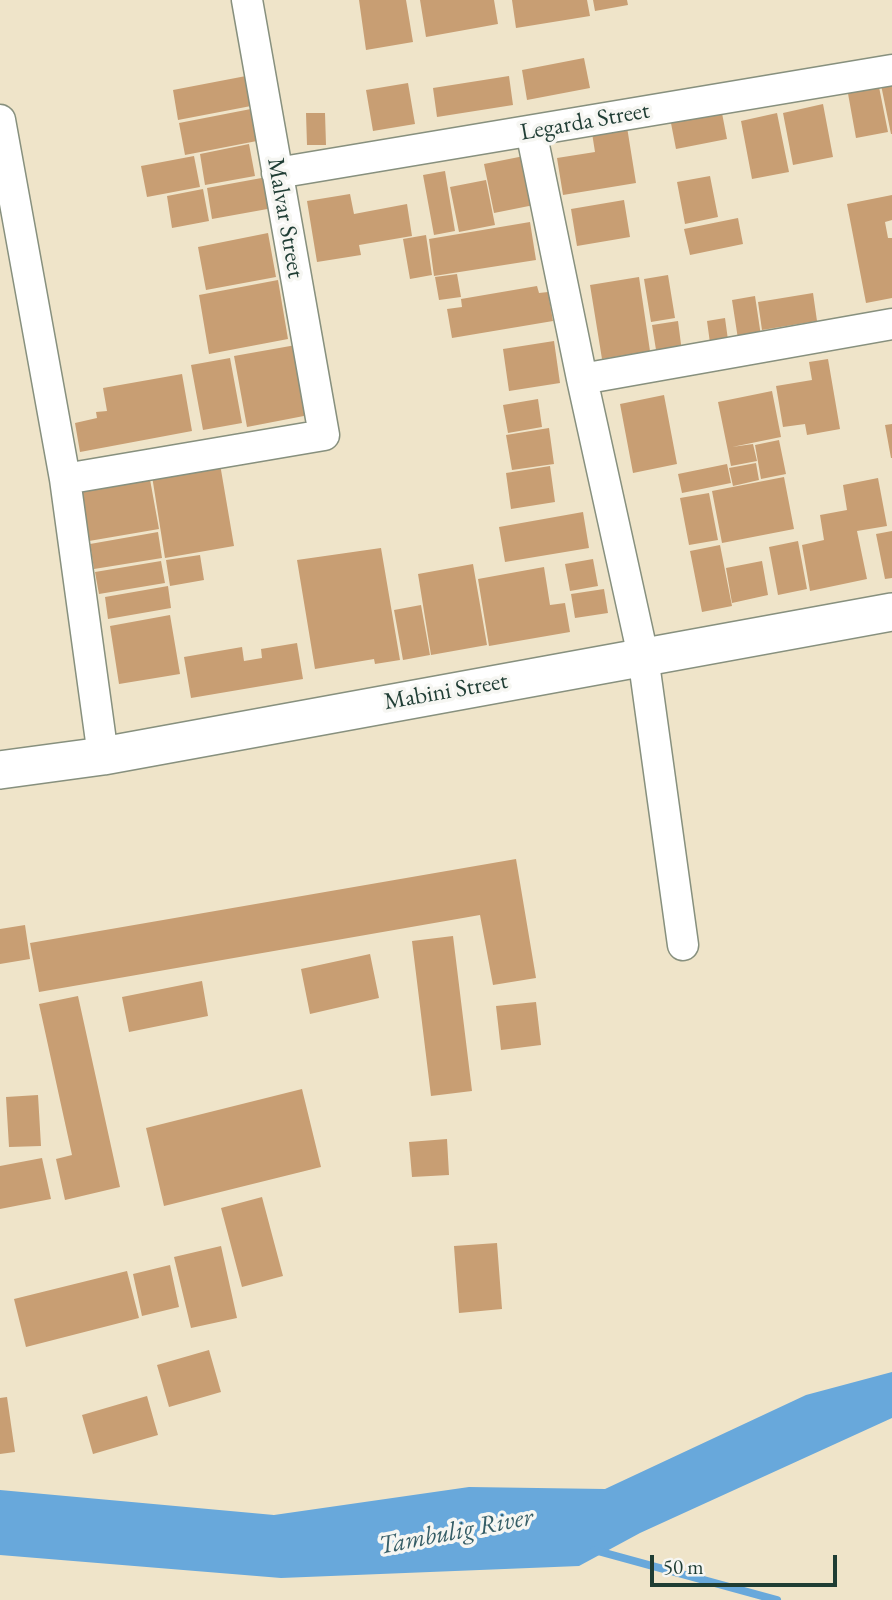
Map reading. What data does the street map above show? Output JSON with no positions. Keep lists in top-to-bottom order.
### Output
{
  "streets": {
    "street": ["Legarda Street", "Malvar Street", "Mabini Street"]
  },
  "crossings": [
    ["Legarda Street", "Malvar Street"]
  ],
  "water": ["Tambulig River"],
  "scale_bar": "50 m"
}
